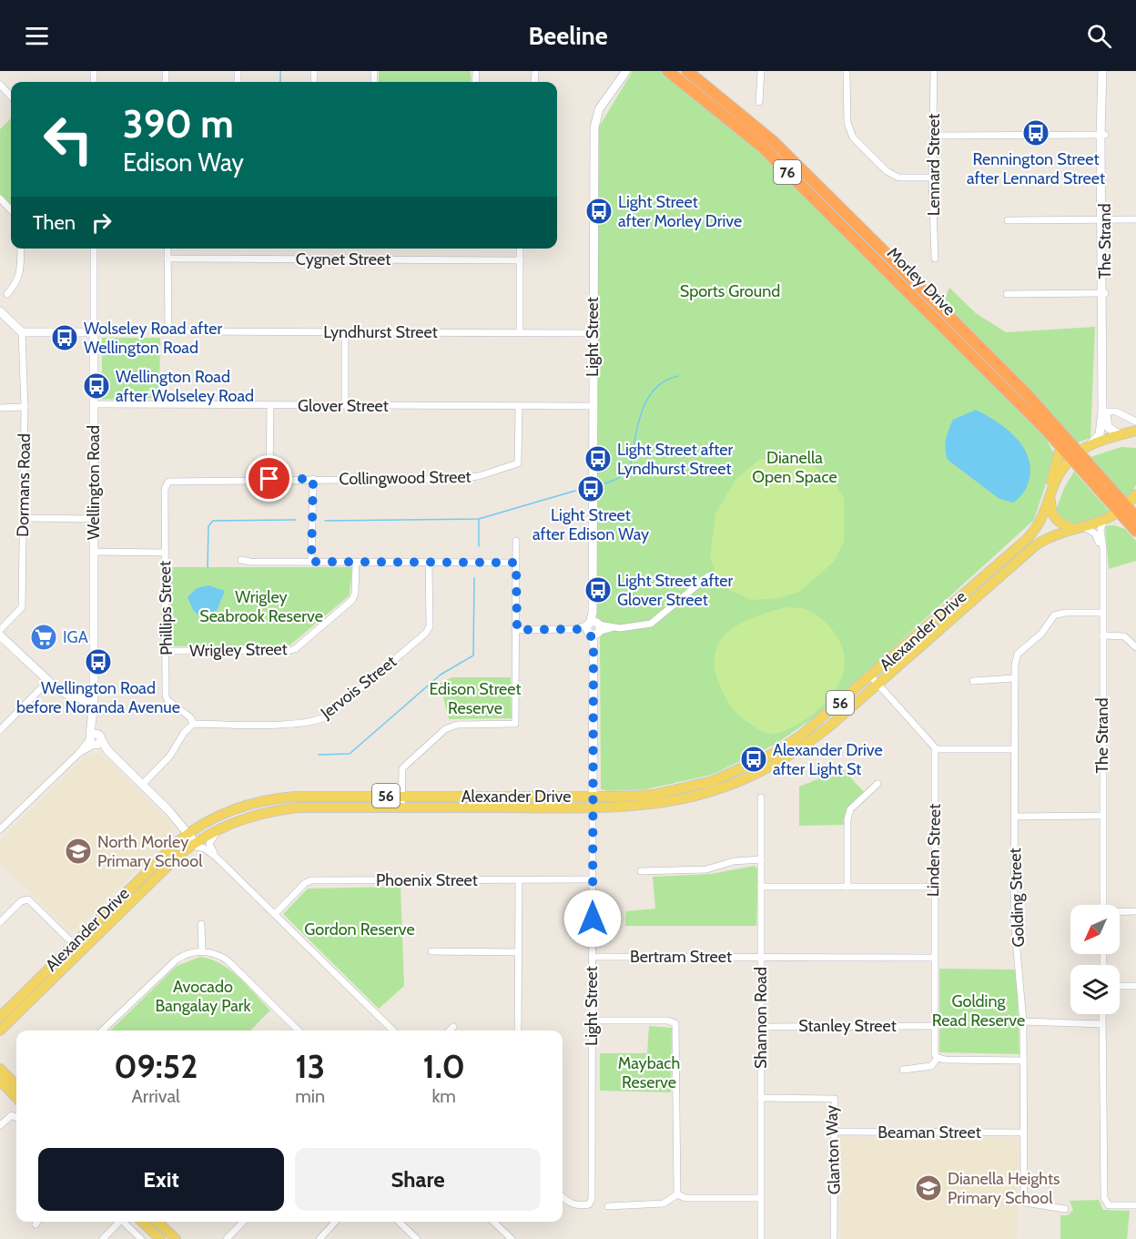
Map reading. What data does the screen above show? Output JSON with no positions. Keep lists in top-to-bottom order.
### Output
{
  "streets": {
    "highway": ["76", "Morley Drive"],
    "main road": ["Alexander Drive", "56"],
    "street": [
      "Lennard Street",
      "The Strand",
      "Cygnet Street",
      "Lyndhurst Street",
      "Light Street",
      "Glover Street",
      "Collingwood Street",
      "Wellington Road",
      "Dormans Road",
      "Phillips Street",
      "Wrigley Street",
      "Jervois Street",
      "Linden Street",
      "Phoenix Street",
      "Golding Street",
      "Bertram Street",
      "Shannon Road",
      "Stanley Street",
      "Beaman Street",
      "Glanton Way"
    ]
  },
  "crossings": [
    ["The Strand", "Alexander Drive"],
    ["The Strand", "56"],
    ["The Strand", "Golding Street"],
    ["Cygnet Street", "Lyndhurst Street"],
    ["Morley Drive", "Alexander Drive"],
    ["Morley Drive", "56"],
    ["Lyndhurst Street", "Light Street"],
    ["Light Street", "Glover Street"],
    ["Light Street", "Alexander Drive"],
    ["Light Street", "Phoenix Street"],
    ["Light Street", "Bertram Street"],
    ["Glover Street", "Collingwood Street"],
    ["Glover Street", "Wellington Road"],
    ["Collingwood Street", "Phillips Street"],
    ["Phillips Street", "Wrigley Street"],
    ["Phillips Street", "Jervois Street"],
    ["Alexander Drive", "56"],
    ["Linden Street", "Bertram Street"],
    ["Linden Street", "Stanley Street"],
    ["Golding Street", "Beaman Street"],
    ["Bertram Street", "Shannon Road"],
    ["Shannon Road", "Stanley Street"],
    ["Shannon Road", "Glanton Way"],
    ["Beaman Street", "Glanton Way"]
  ],
  "parks": [
    "Sports Ground",
    "Dianella Open Space",
    "Wrigley Seabrook Reserve",
    "Edison Street Reserve",
    "Gordon Reserve",
    "Avocado Bangalay Park",
    "Golding Read Reserve",
    "Maybach Reserve"
  ],
  "places": {
    "bus stop": [
      "Rennington Street after Lennard Street",
      "Light Street after Morley Drive",
      "Wolseley Road after Wellington Road",
      "Wellington Road after Wolseley Road",
      "Light Street after Lyndhurst Street",
      "Light Street after Edison Way",
      "Light Street after Glover Street",
      "Wellington Road before Noranda Avenue",
      "Alexander Drive after Light St"
    ],
    "supermarket": ["IGA"],
    "school or university": ["North Morley Primary School", "Dianella Heights Primary School"]
  },
  "north": "bottom left",
  "page": {
    "header": "Beeline",
    "turn": ["390 m", "Edison Way"],
    "then": "Then",
    "eta": [
      "09:52",
      "Arrival",
      "13",
      "min",
      "1.0",
      "km"
    ],
    "buttons": ["Exit", "Share"]
  }
}
